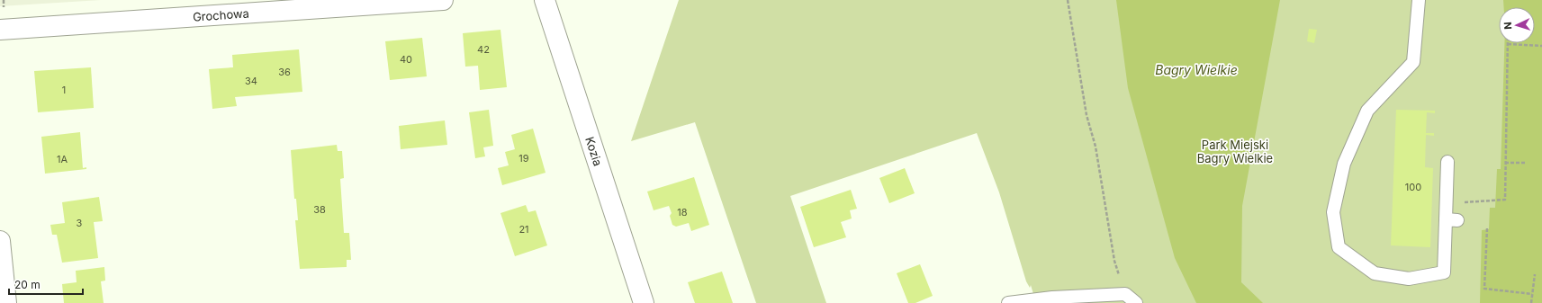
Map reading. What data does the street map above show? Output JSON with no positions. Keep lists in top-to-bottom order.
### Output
{
  "streets": {
    "street": ["Grochowa", "Kozia"]
  },
  "water": ["Bagry Wielkie"],
  "parks": ["Park Miejski Bagry Wielkie"],
  "house_numbers": [
    "42",
    "40",
    "36",
    "34",
    "1",
    "19",
    "1A",
    "100",
    "38",
    "18",
    "3",
    "21"
  ],
  "scale_bar": "20 m",
  "north": "left"
}
